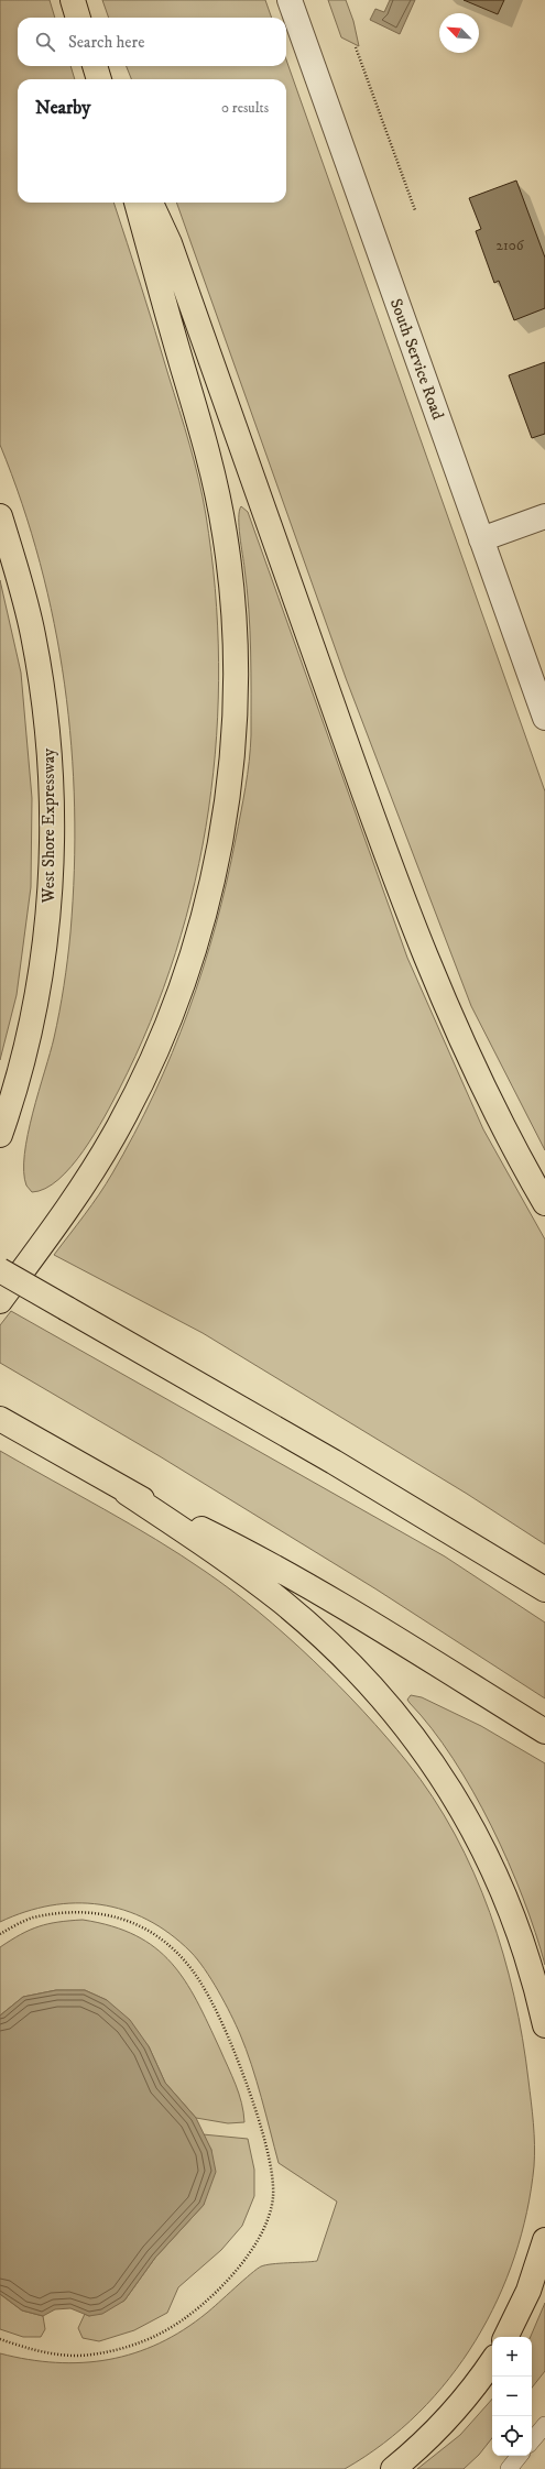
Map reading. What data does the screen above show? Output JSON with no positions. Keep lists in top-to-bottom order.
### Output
{
  "streets": {
    "highway": ["West Shore Expressway"],
    "street": ["South Service Road"]
  },
  "house_numbers": ["2106"],
  "north": "top left",
  "page": {
    "search": "Search here",
    "heading": ["Nearby", "0 results"],
    "map_buttons": ["+", "−"]
  }
}
